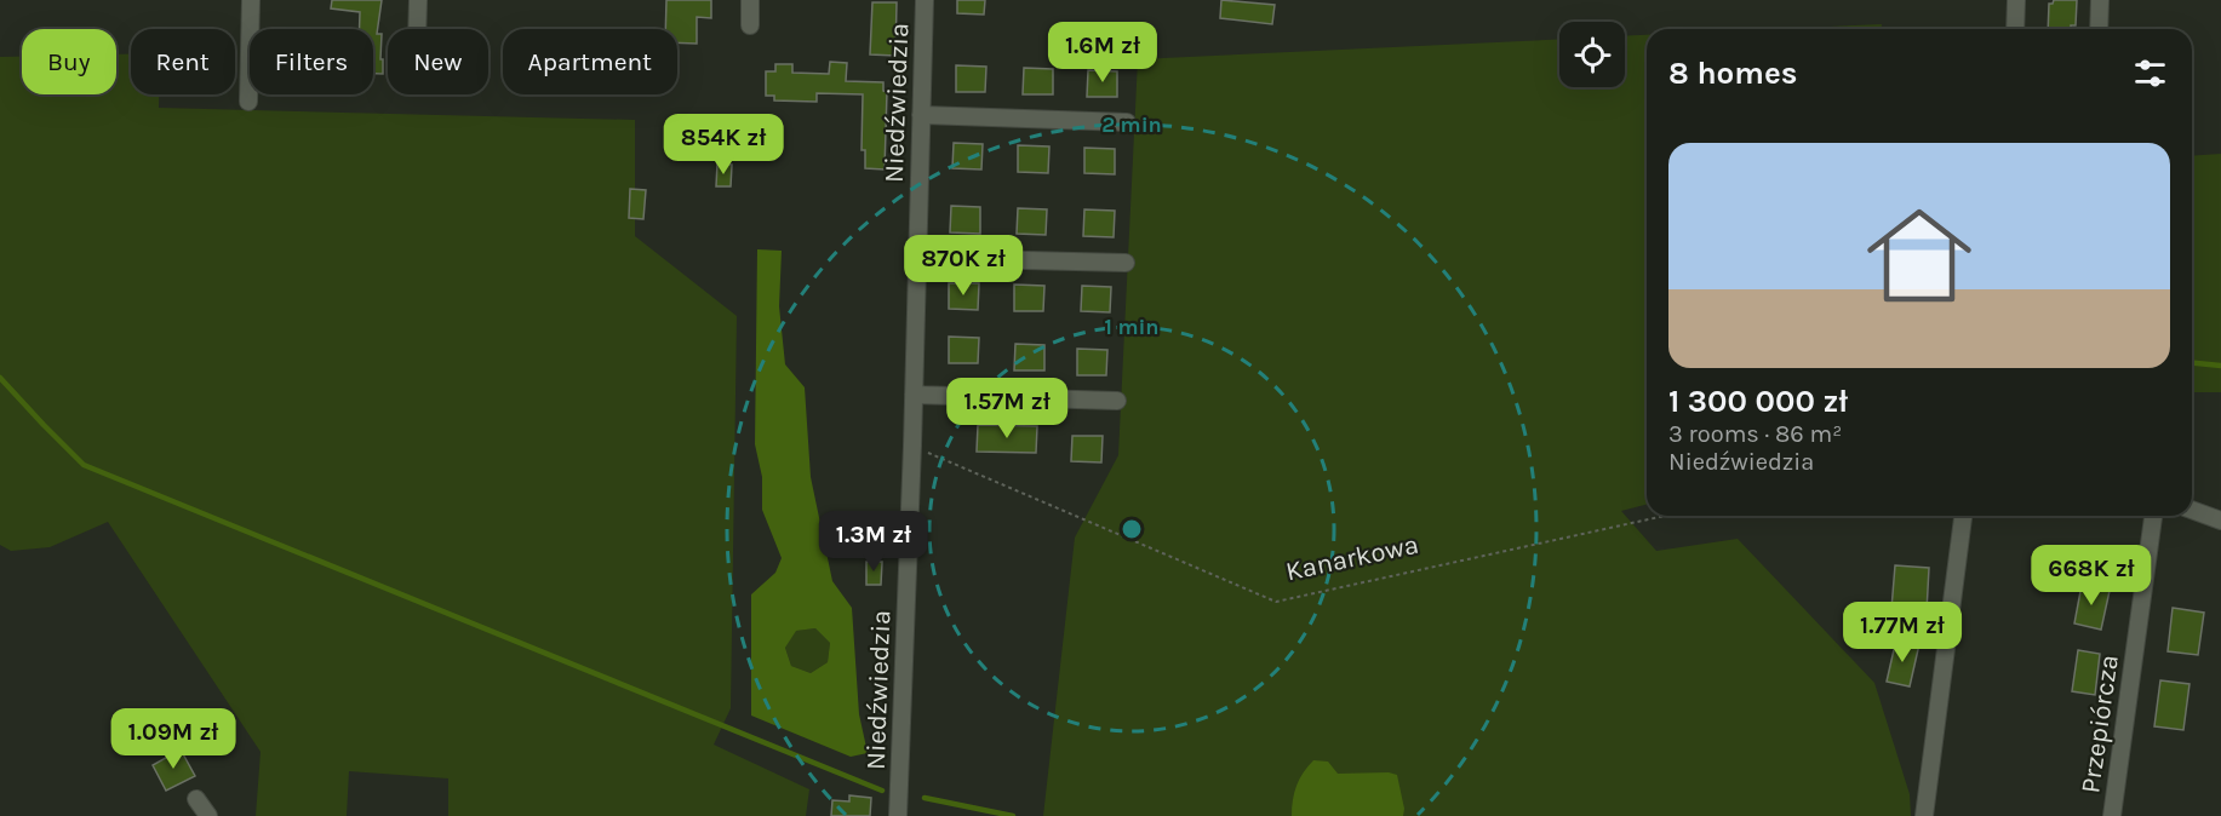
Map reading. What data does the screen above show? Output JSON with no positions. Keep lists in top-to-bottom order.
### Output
{
  "streets": {
    "street": ["Niedźwiedzia", "Przepiórcza"],
    "path": ["Kanarkowa"]
  },
  "crossings": [
    ["Niedźwiedzia", "Kanarkowa"]
  ],
  "page": {
    "price": [
      "1.6M zł",
      "854K zł",
      "870K zł",
      "1.57M zł",
      "1.3M zł",
      "668K zł",
      "1.77M zł",
      "1.09M zł"
    ],
    "chip": [
      "Buy",
      "Rent",
      "Filters",
      "New",
      "Apartment"
    ],
    "heading": "8 homes",
    "list": [
      {
        "name": "1 300 000 zł",
        "note": "3 rooms · 86 m² · Niedźwiedzia"
      }
    ]
  },
  "rings": ["2 min", "1 min"]
}
